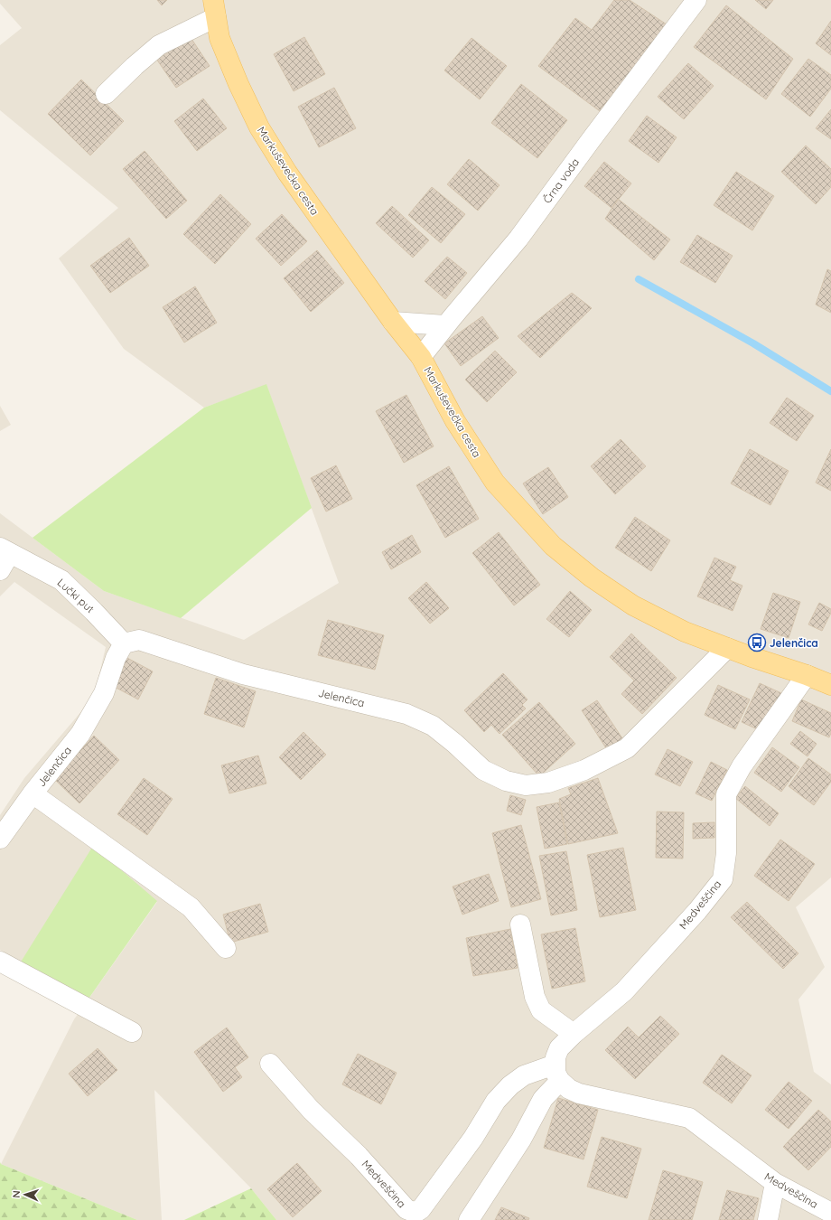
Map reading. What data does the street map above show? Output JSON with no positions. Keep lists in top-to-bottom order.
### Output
{
  "streets": {
    "main road": ["Markuševečka cesta"],
    "street": [
      "Črna voda",
      "Lučki put",
      "Jelenčica",
      "Medveščina"
    ]
  },
  "crossings": [
    ["Markuševečka cesta", "Črna voda"],
    ["Markuševečka cesta", "Jelenčica"],
    ["Markuševečka cesta", "Medveščina"],
    ["Lučki put", "Jelenčica"]
  ],
  "places": {
    "bus stop": ["Jelenčica"]
  },
  "north": "left"
}
